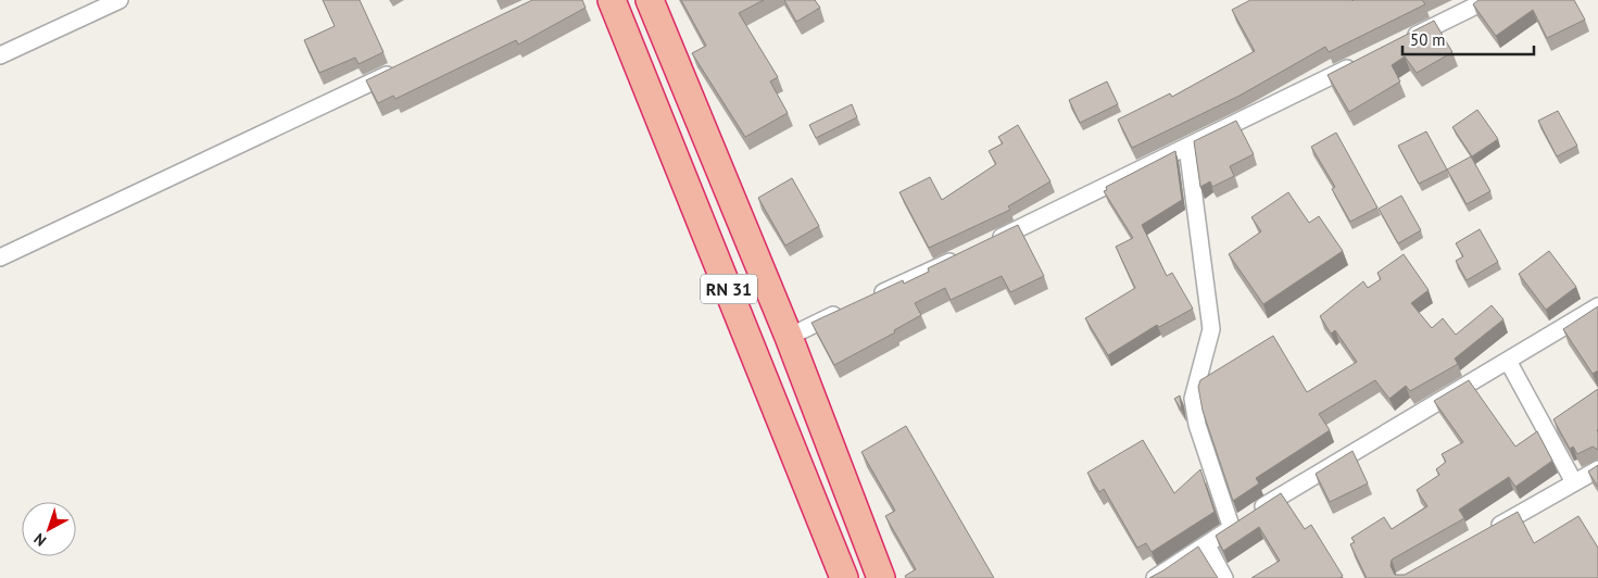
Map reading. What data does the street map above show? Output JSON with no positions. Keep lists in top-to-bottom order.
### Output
{
  "streets": {
    "highway": ["RN 31"]
  },
  "scale_bar": "50 m",
  "north": "bottom left"
}
